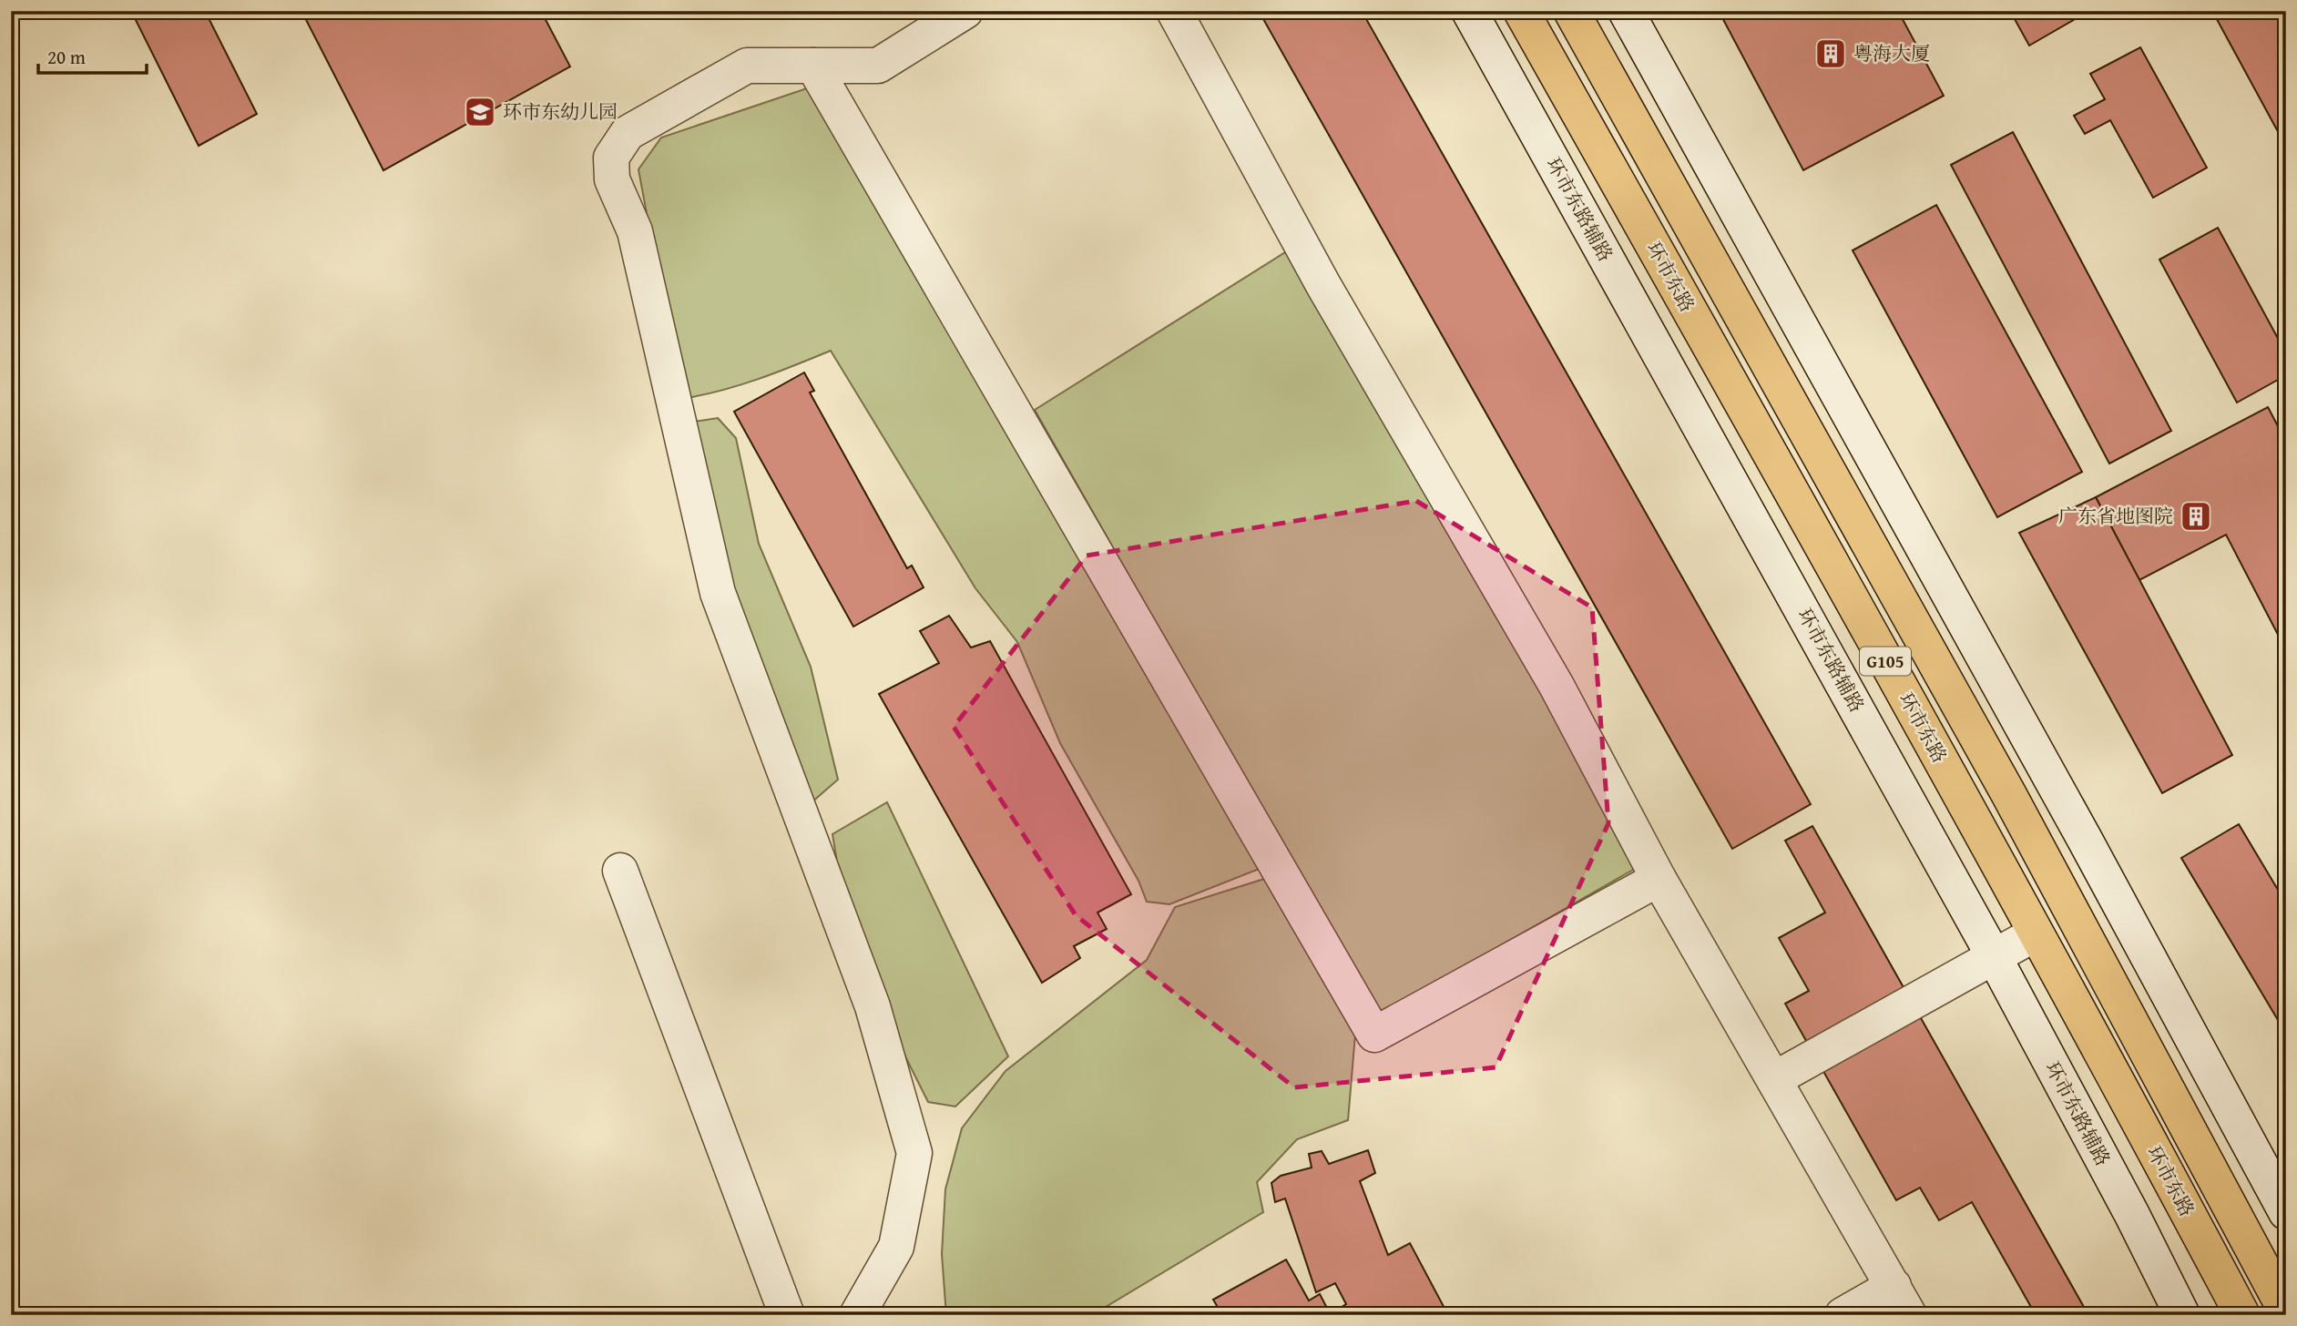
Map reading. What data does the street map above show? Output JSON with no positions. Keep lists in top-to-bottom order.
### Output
{
  "streets": {
    "highway": ["环市东路", "G105"],
    "street": ["环市东路辅路"]
  },
  "places": {
    "building": ["粤海大厦", "广东省地图院"],
    "school or university": ["环市东幼儿园"]
  },
  "scale_bar": "20 m"
}
